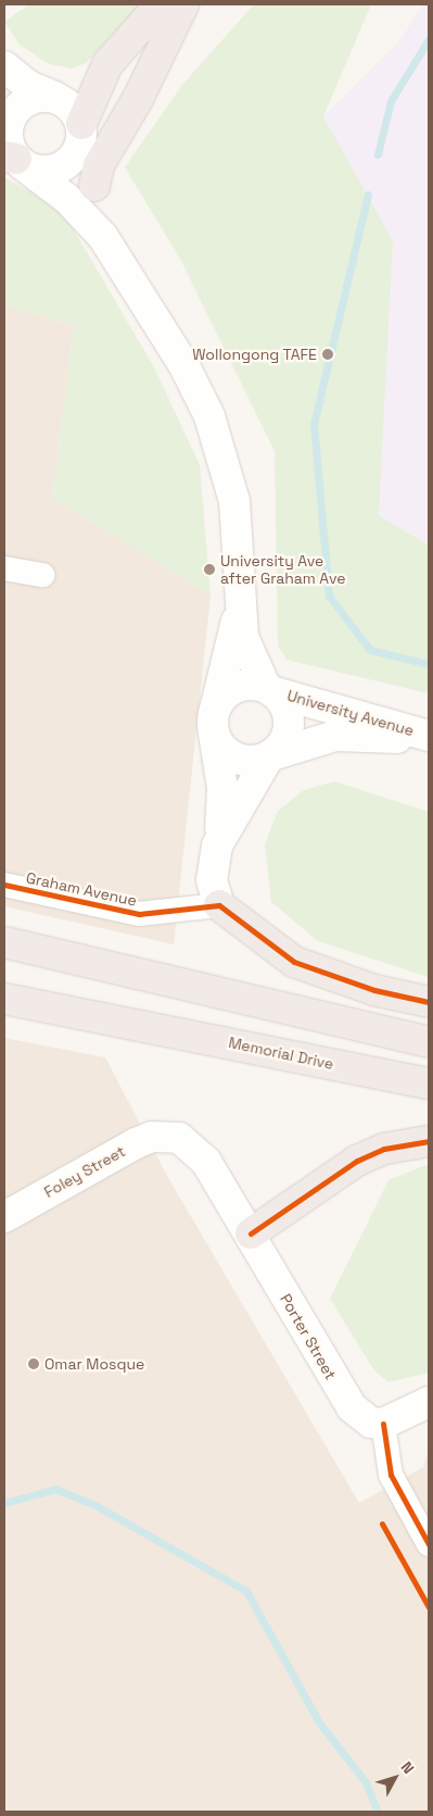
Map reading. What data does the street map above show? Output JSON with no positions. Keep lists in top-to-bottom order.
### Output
{
  "streets": {
    "highway": ["Memorial Drive"],
    "main road": ["University Avenue", "Foley Street", "Porter Street"],
    "street": ["Graham Avenue"]
  },
  "crossings": [
    ["Foley Street", "Porter Street"]
  ],
  "places": ["Wollongong TAFE", "University Ave after Graham Ave", "Omar Mosque"],
  "north": "top right"
}
